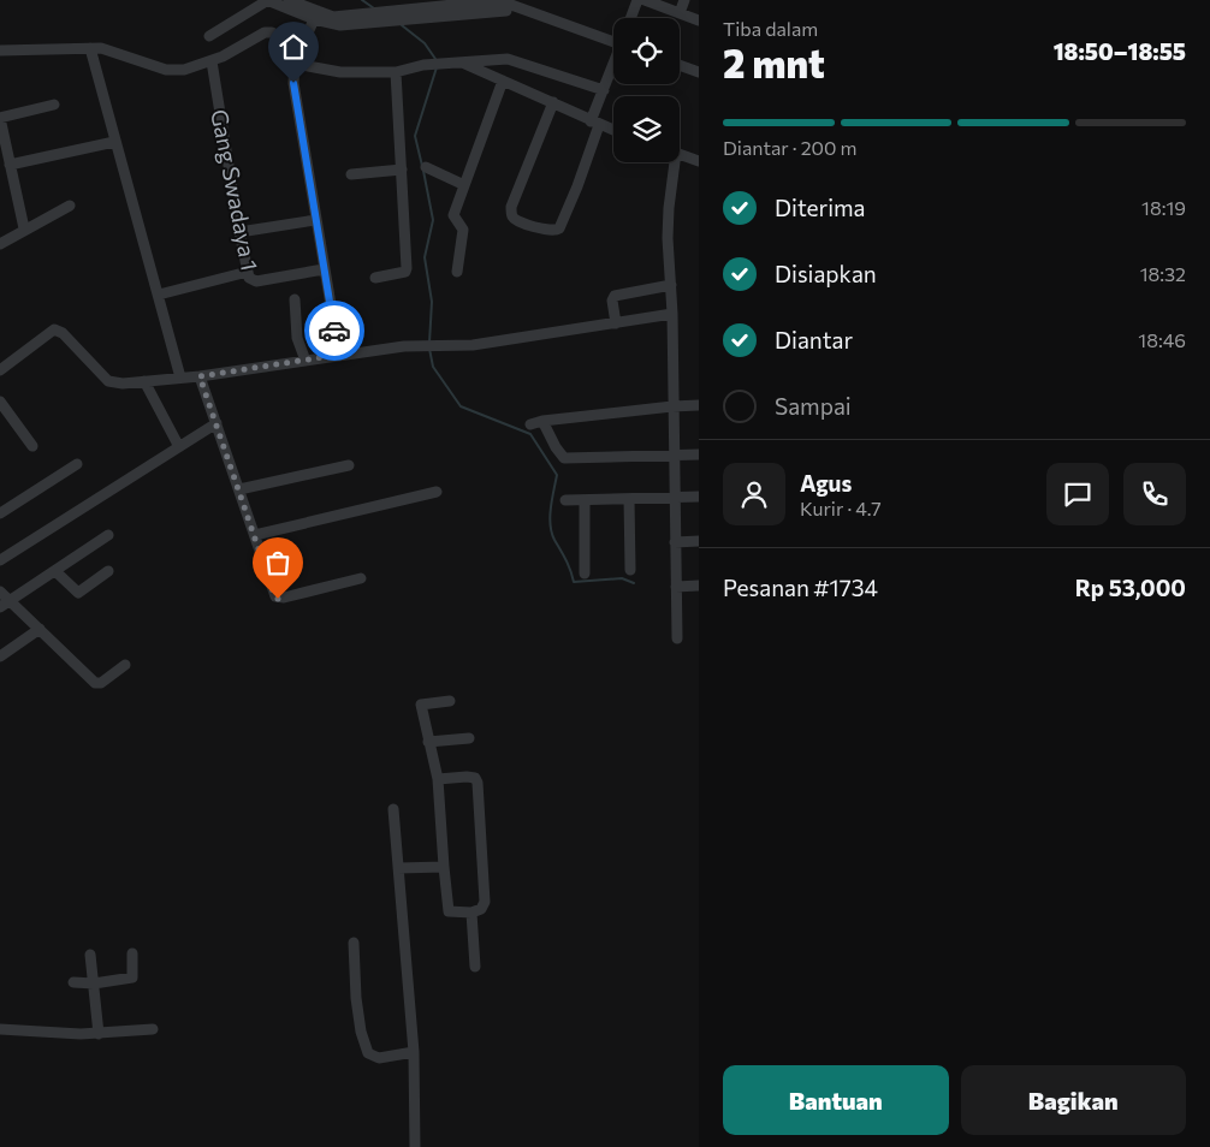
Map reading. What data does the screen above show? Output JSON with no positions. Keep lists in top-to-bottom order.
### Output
{
  "streets": {
    "street": ["Gang Swadaya 1"]
  },
  "page": {
    "heading": ["2 mnt", "Tiba dalam", "18:50–18:55"],
    "panel": [
      "Agus",
      "Kurir · 4.7",
      "Pesanan #1734",
      "Rp 53,000"
    ],
    "bar": "Diantar · 200 m",
    "list": [
      ["Diterima", "18:19"],
      ["Disiapkan", "18:32"],
      ["Diantar", "18:46"],
      "Sampai"
    ],
    "buttons": ["Bantuan", "Bagikan"]
  }
}
